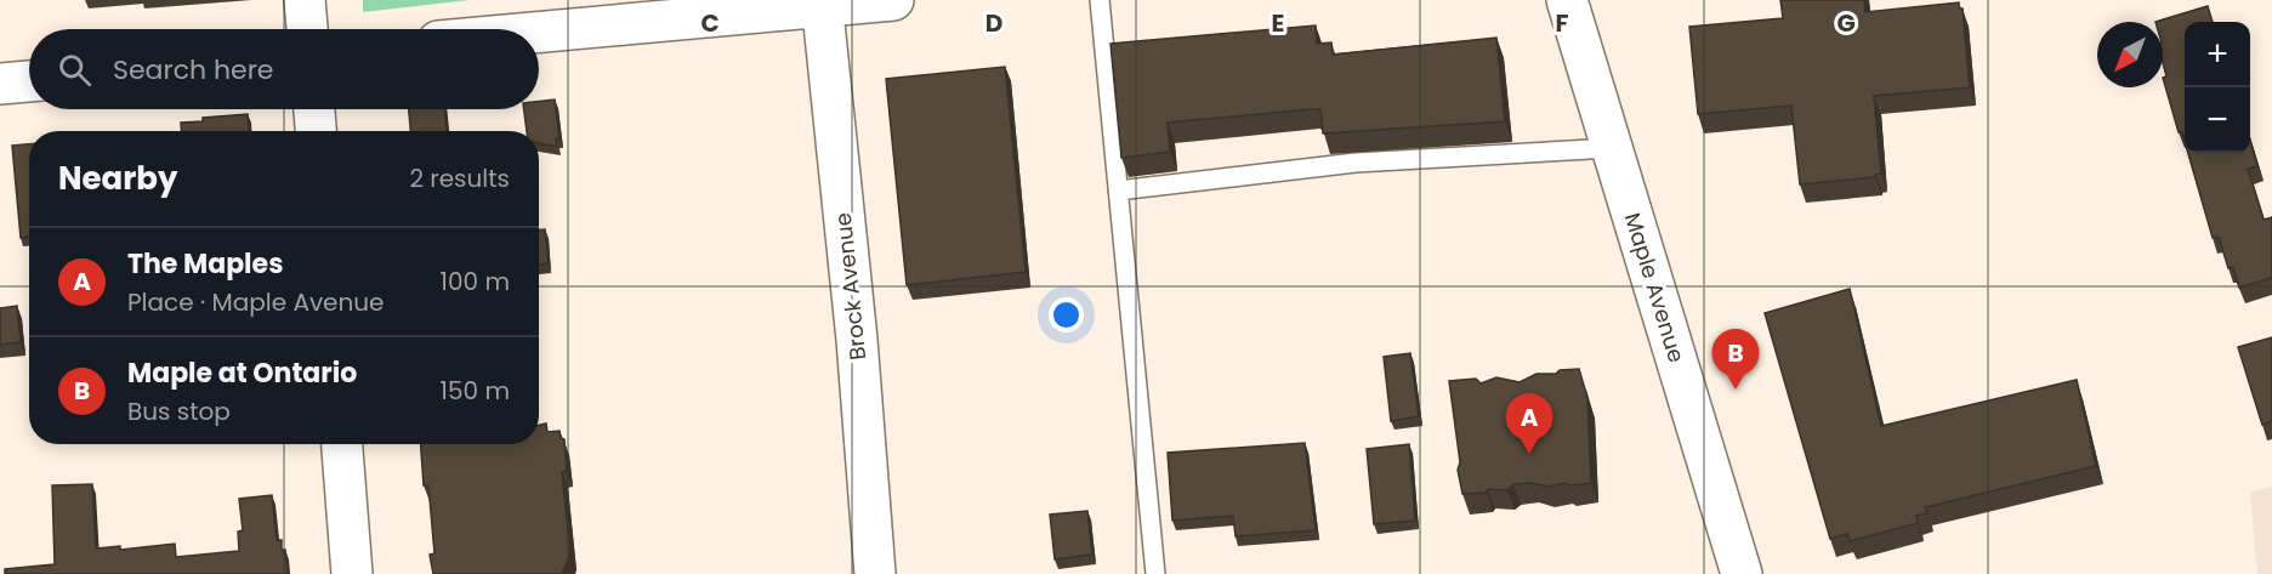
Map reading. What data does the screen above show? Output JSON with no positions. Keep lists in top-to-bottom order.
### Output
{
  "streets": {
    "street": ["Brock Avenue", "Maple Avenue"]
  },
  "north": "bottom left",
  "page": {
    "map_buttons": ["+", "−"],
    "search": "Search here",
    "heading": ["Nearby", "2 results"],
    "list": [
      {
        "mark": "A",
        "name": "The Maples",
        "note": "Place · Maple Avenue",
        "value": "100 m"
      },
      {
        "mark": "B",
        "name": "Maple at Ontario",
        "note": "Bus stop",
        "value": "150 m"
      }
    ],
    "pins": ["B", "A"]
  },
  "grid": {
    "columns": [
      "C",
      "D",
      "E",
      "F",
      "G"
    ]
  }
}
